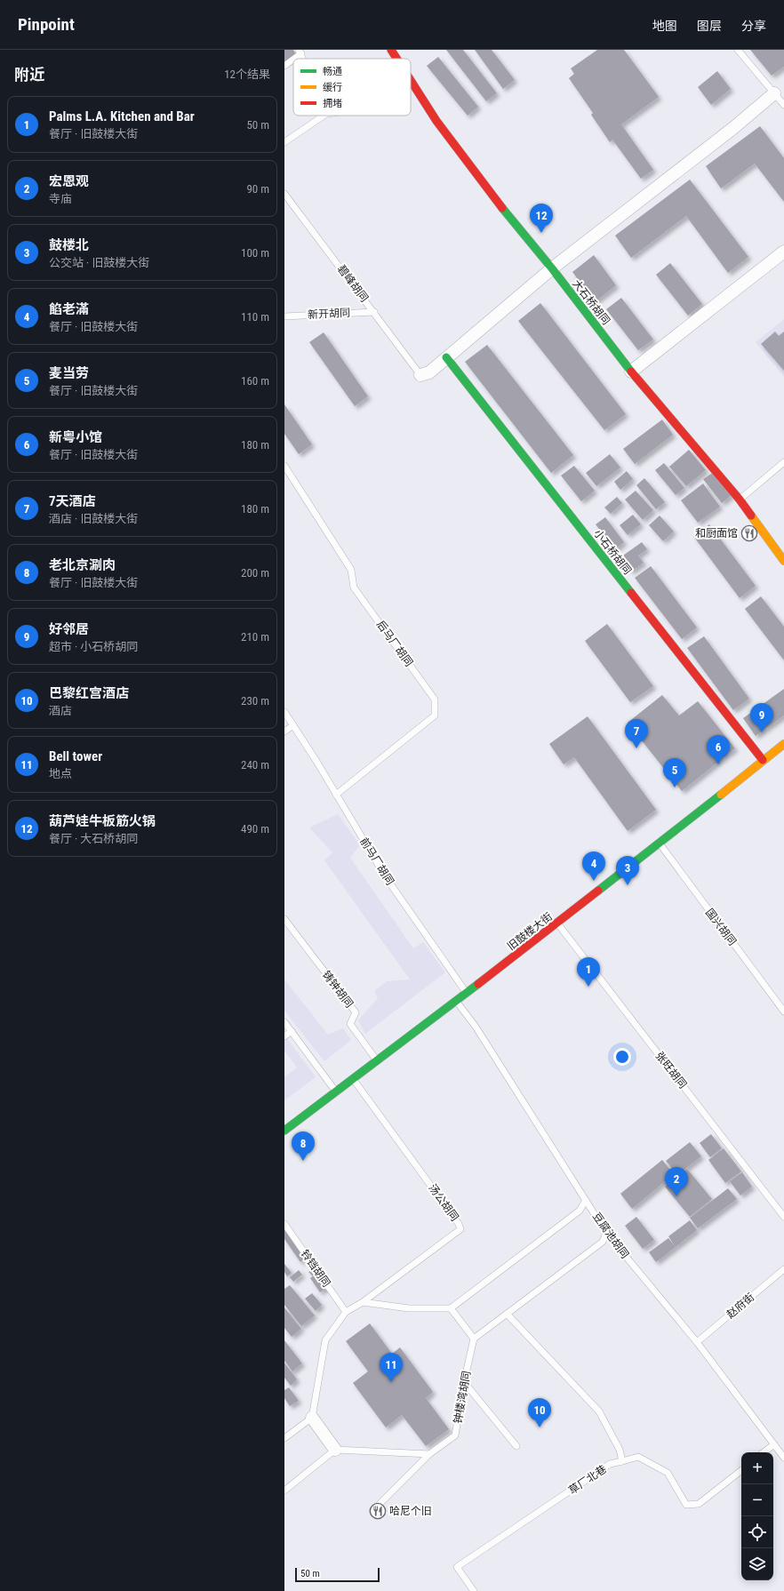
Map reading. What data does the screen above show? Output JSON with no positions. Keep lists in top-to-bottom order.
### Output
{
  "streets": {
    "street": ["大石桥胡同", "小石桥胡同", "旧鼓楼大街"],
    "lane": [
      "碧峰胡同",
      "新开胡同",
      "后马厂胡同",
      "前马厂胡同",
      "国兴胡同",
      "铸钟胡同",
      "张旺胡同",
      "汤公胡同",
      "豆腐池胡同",
      "铃铛胡同",
      "赵府街",
      "钟楼湾胡同",
      "草厂北巷"
    ]
  },
  "crossings": [
    ["碧峰胡同", "新开胡同"],
    ["小石桥胡同", "旧鼓楼大街"],
    ["后马厂胡同", "前马厂胡同"],
    ["前马厂胡同", "旧鼓楼大街"],
    ["国兴胡同", "旧鼓楼大街"],
    ["旧鼓楼大街", "铸钟胡同"],
    ["旧鼓楼大街", "张旺胡同"],
    ["旧鼓楼大街", "汤公胡同"],
    ["旧鼓楼大街", "豆腐池胡同"],
    ["豆腐池胡同", "赵府街"]
  ],
  "places": {
    "restaurant": ["和厨面馆", "哈尼个旧"]
  },
  "legend": ["畅通", "缓行", "拥堵"],
  "scale_bar": "50 m",
  "page": {
    "header": "Pinpoint",
    "nav": ["地图", "图层", "分享"],
    "heading": ["附近", "12个结果"],
    "list": [
      {
        "mark": "1",
        "name": "Palms L.A. Kitchen and Bar",
        "note": "餐厅 · 旧鼓楼大街",
        "value": "50 m"
      },
      {
        "mark": "2",
        "name": "宏恩观",
        "note": "寺庙",
        "value": "90 m"
      },
      {
        "mark": "3",
        "name": "鼓楼北",
        "note": "公交站 · 旧鼓楼大街",
        "value": "100 m"
      },
      {
        "mark": "4",
        "name": "餡老滿",
        "note": "餐厅 · 旧鼓楼大街",
        "value": "110 m"
      },
      {
        "mark": "5",
        "name": "麦当劳",
        "note": "餐厅 · 旧鼓楼大街",
        "value": "160 m"
      },
      {
        "mark": "6",
        "name": "新粤小馆",
        "note": "餐厅 · 旧鼓楼大街",
        "value": "180 m"
      },
      {
        "mark": "7",
        "name": "7天酒店",
        "note": "酒店 · 旧鼓楼大街",
        "value": "180 m"
      },
      {
        "mark": "8",
        "name": "老北京涮肉",
        "note": "餐厅 · 旧鼓楼大街",
        "value": "200 m"
      },
      {
        "mark": "9",
        "name": "好邻居",
        "note": "超市 · 小石桥胡同",
        "value": "210 m"
      },
      {
        "mark": "10",
        "name": "巴黎红宫酒店",
        "note": "酒店",
        "value": "230 m"
      },
      {
        "mark": "11",
        "name": "Bell tower",
        "note": "地点",
        "value": "240 m"
      },
      {
        "mark": "12",
        "name": "葫芦娃牛板筋火锅",
        "note": "餐厅 · 大石桥胡同",
        "value": "490 m"
      }
    ],
    "pins": [
      "12",
      "9",
      "7",
      "6",
      "5",
      "4",
      "3",
      "1",
      "8",
      "2",
      "11",
      "10"
    ],
    "map_buttons": ["+", "−"],
    "scale": "50 m"
  }
}
